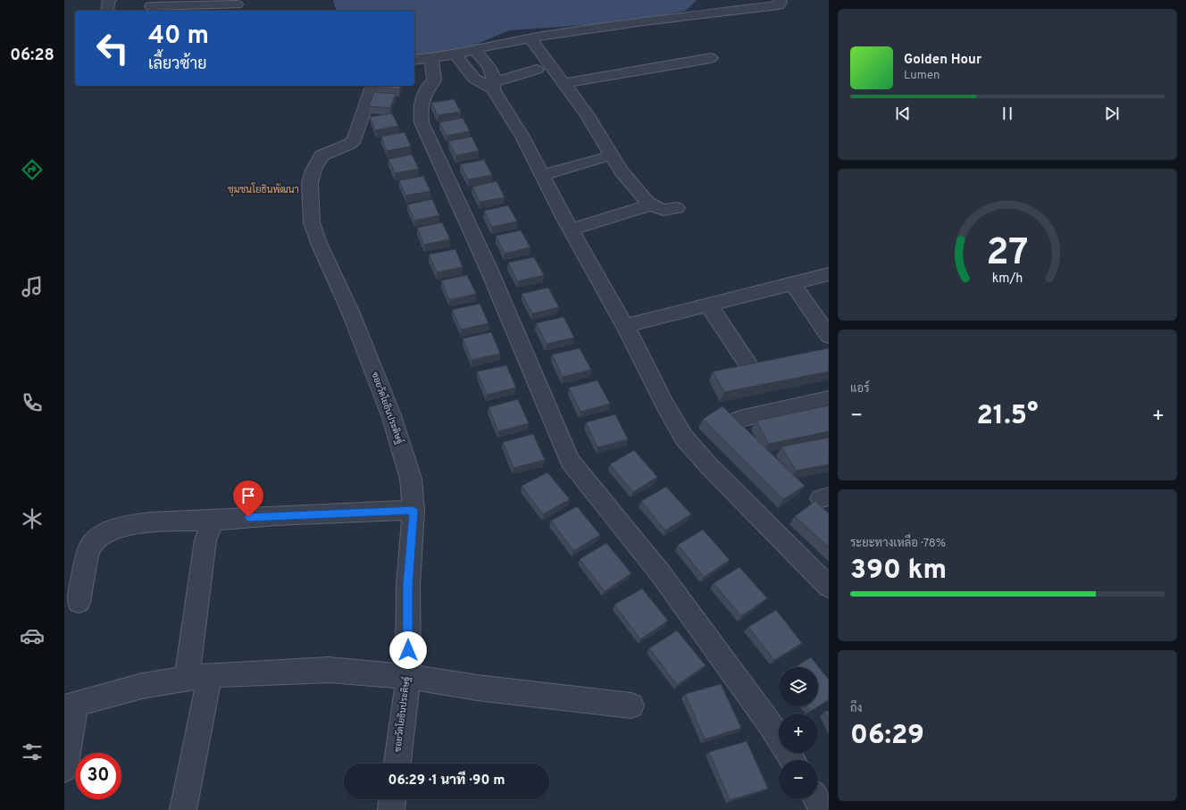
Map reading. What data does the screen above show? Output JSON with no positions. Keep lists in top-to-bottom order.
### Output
{
  "streets": {
    "street": ["ซอยวัดโยธินประดิษฐ์"]
  },
  "districts": ["ชุมชนโยธินพัฒนา"],
  "page": {
    "tabs": "06:28",
    "turn": ["40 m", "เลี้ยวซ้าย"],
    "song": ["Golden Hour", "Lumen"],
    "tile": [
      "แอร์",
      ["ระยะทางเหลือ · 78%", "390 km"],
      ["ถึง", "06:29"]
    ],
    "heat": ["−", "21.5°", "+"],
    "map_buttons": ["+", "−"],
    "limit": "30",
    "trip": "06:29 · 1 นาที · 90 m",
    "gauge": ["27", "km/h"]
  }
}
